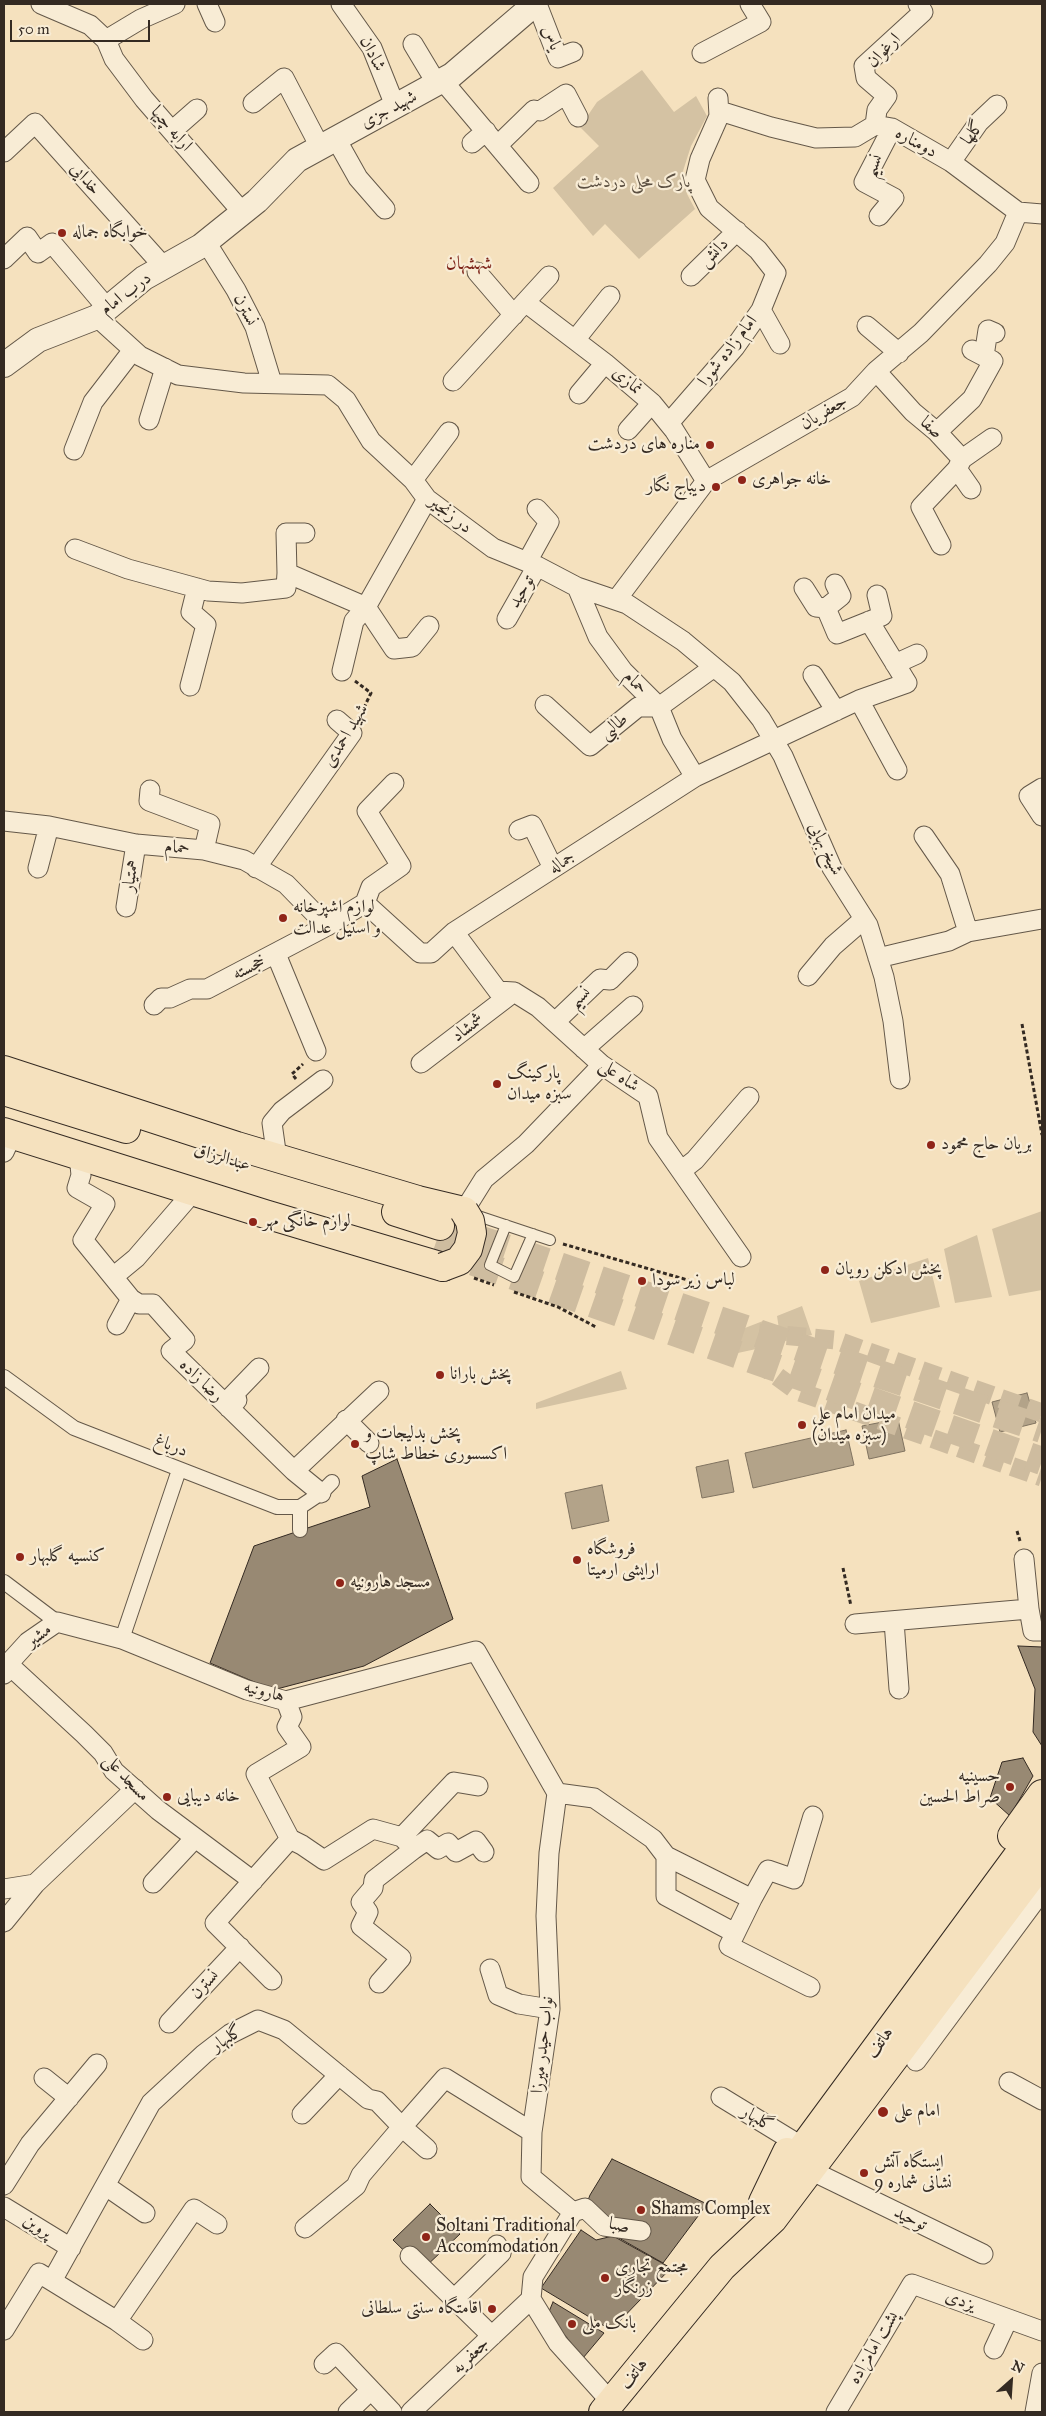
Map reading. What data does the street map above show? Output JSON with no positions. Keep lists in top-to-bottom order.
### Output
{
  "streets": {
    "main road": ["عبدالرزاق", "هاتف"],
    "street": [
      "یاس",
      "ارغوان",
      "شادان",
      "شهید جزی",
      "ارابه چیها",
      "گلها",
      "دومناره",
      "نسیم",
      "خدایی",
      "دانش",
      "درب امام",
      "نسترن",
      "امام زاده شورا",
      "نمازی",
      "جعفریان",
      "صفا",
      "در زنجیر",
      "توحید",
      "حمام",
      "طالبی",
      "شهید احمدی",
      "شیخ بهایی",
      "جماله",
      "همتیار",
      "خجسته",
      "شمشاد",
      "شاه علی",
      "رضا زاده",
      "درباغ",
      "مشیر",
      "هارونیه",
      "مسجد علی",
      "گلبهار",
      "نواب حیدر میرزا",
      "صبا",
      "پروین",
      "یزدی",
      "پشت امامزاده",
      "جعفریه"
    ]
  },
  "crossings": [
    ["یاس", "شهید جزی"],
    ["ارغوان", "دومناره"],
    ["ارغوان", "نسیم"],
    ["شادان", "شهید جزی"],
    ["شهید جزی", "ارابه چیها"],
    ["شهید جزی", "درب امام"],
    ["ارابه چیها", "درب امام"],
    ["گلها", "دومناره"],
    ["دومناره", "نسیم"],
    ["دومناره", "امام زاده شورا"],
    ["دومناره", "جعفریان"],
    ["نسیم", "شاه علی"],
    ["خدایی", "درب امام"],
    ["دانش", "امام زاده شورا"],
    ["درب امام", "نسترن"],
    ["درب امام", "در زنجیر"],
    ["نسترن", "در زنجیر"],
    ["امام زاده شورا", "نمازی"],
    ["نمازی", "جعفریان"],
    ["جعفریان", "صفا"],
    ["جعفریان", "در زنجیر"],
    ["در زنجیر", "توحید"],
    ["در زنجیر", "حمام"],
    ["در زنجیر", "شیخ بهایی"],
    ["در زنجیر", "جماله"],
    ["توحید", "هاتف"],
    ["حمام", "طالبی"],
    ["حمام", "شهید احمدی"],
    ["حمام", "جماله"],
    ["حمام", "همتیار"],
    ["شیخ بهایی", "جماله"],
    ["جماله", "شاه علی"],
    ["شمشاد", "شاه علی"],
    ["مشیر", "هارونیه"],
    ["مشیر", "مسجد علی"],
    ["هارونیه", "نواب حیدر میرزا"],
    ["گلبهار", "پروین"],
    ["نواب حیدر میرزا", "صبا"],
    ["یزدی", "پشت امامزاده"]
  ],
  "districts": ["شهشهان"],
  "parks": ["پارک محلی دردشت"],
  "places": [
    "خوابگاه جماله",
    "مناره های دردشت",
    "خانه جواهری",
    "دیباج نگار",
    "لوازم اشپزخانه و استیل عدالت",
    "پارکینگ سبزه میدان",
    "بریان حاج محمود",
    "لوازم خانگی مهر",
    "پخش ادکلن رویان",
    "لباس زیر سودا",
    "پخش بارانا",
    "میدان امام علی (سبزه میدان)",
    "پخش بدلیجات و اکسسوری خطاط شاپ",
    "کنسیه گلبهار",
    "فروشگاه ارایشی ارمیتا",
    "مسجد هارونیه",
    "حسینیه صراط الحسین",
    "خانه دیبایی",
    "امام علی",
    "ایستگاه آتش نشانی شماره 9",
    "Shams Complex",
    "Soltani Traditional Accommodation",
    "مجتمع تجاری زرنگار",
    "اقامتگاه سنتی سلطانی",
    "بانک ملی"
  ],
  "scale_bar": "50 m",
  "north": "top right"
}
